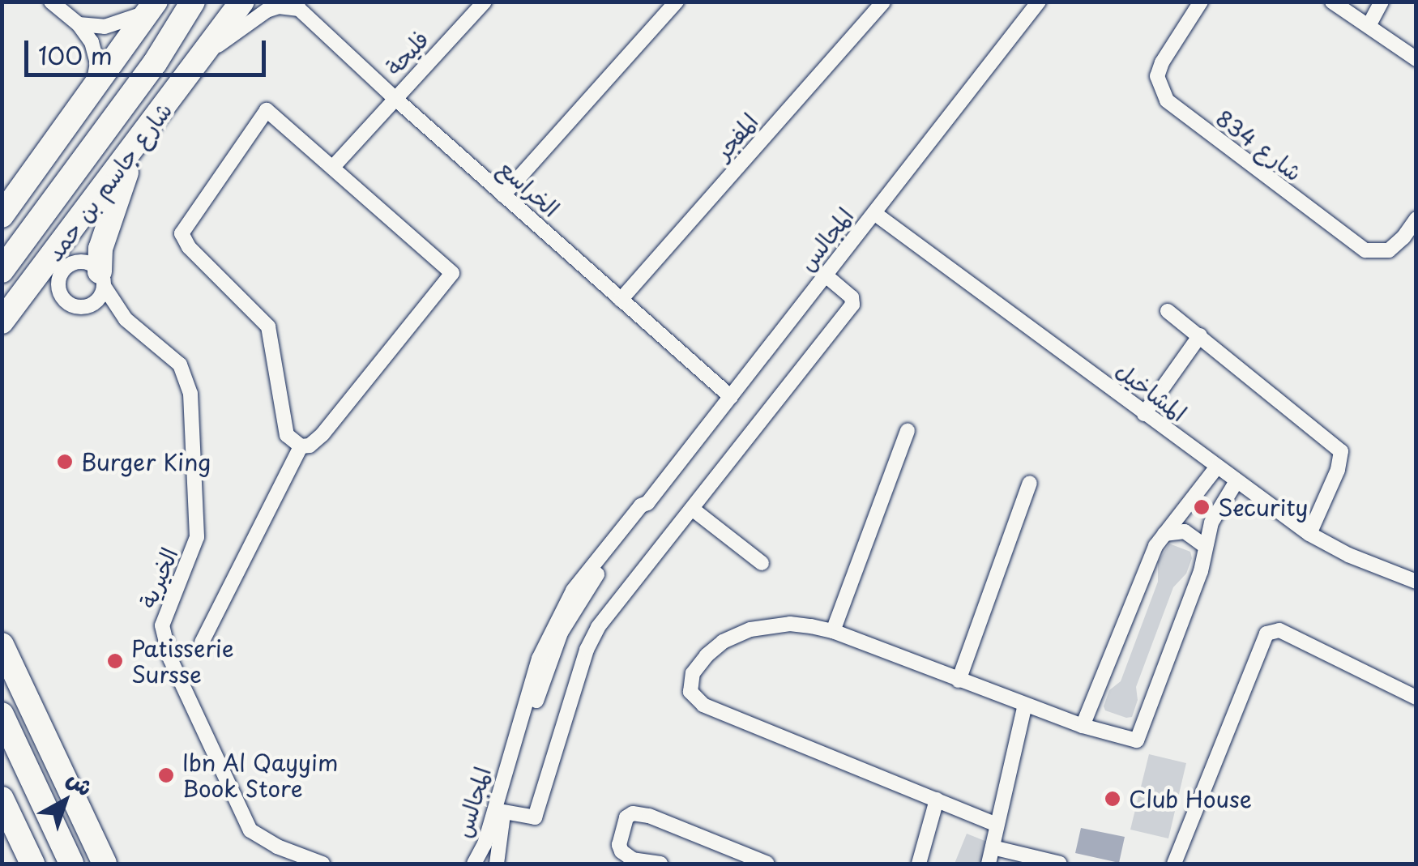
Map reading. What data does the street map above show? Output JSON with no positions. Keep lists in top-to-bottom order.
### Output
{
  "streets": {
    "main road": ["شارع جاسم بن حمد"],
    "street": [
      "فليحة",
      "المفجر",
      "شارع 834",
      "الخراسع",
      "المجالس",
      "المشاخيل",
      "الخيرية"
    ]
  },
  "crossings": [
    ["فليحة", "الخراسع"],
    ["المفجر", "الخراسع"],
    ["شارع جاسم بن حمد", "الخراسع"],
    ["الخراسع", "المجالس"],
    ["المجالس", "المشاخيل"]
  ],
  "places": [
    "Burger King",
    "Security",
    "Patisserie Sursse",
    "Ibn Al Qayyim Book Store",
    "Club House"
  ],
  "scale_bar": "100 m",
  "north": "top right"
}
